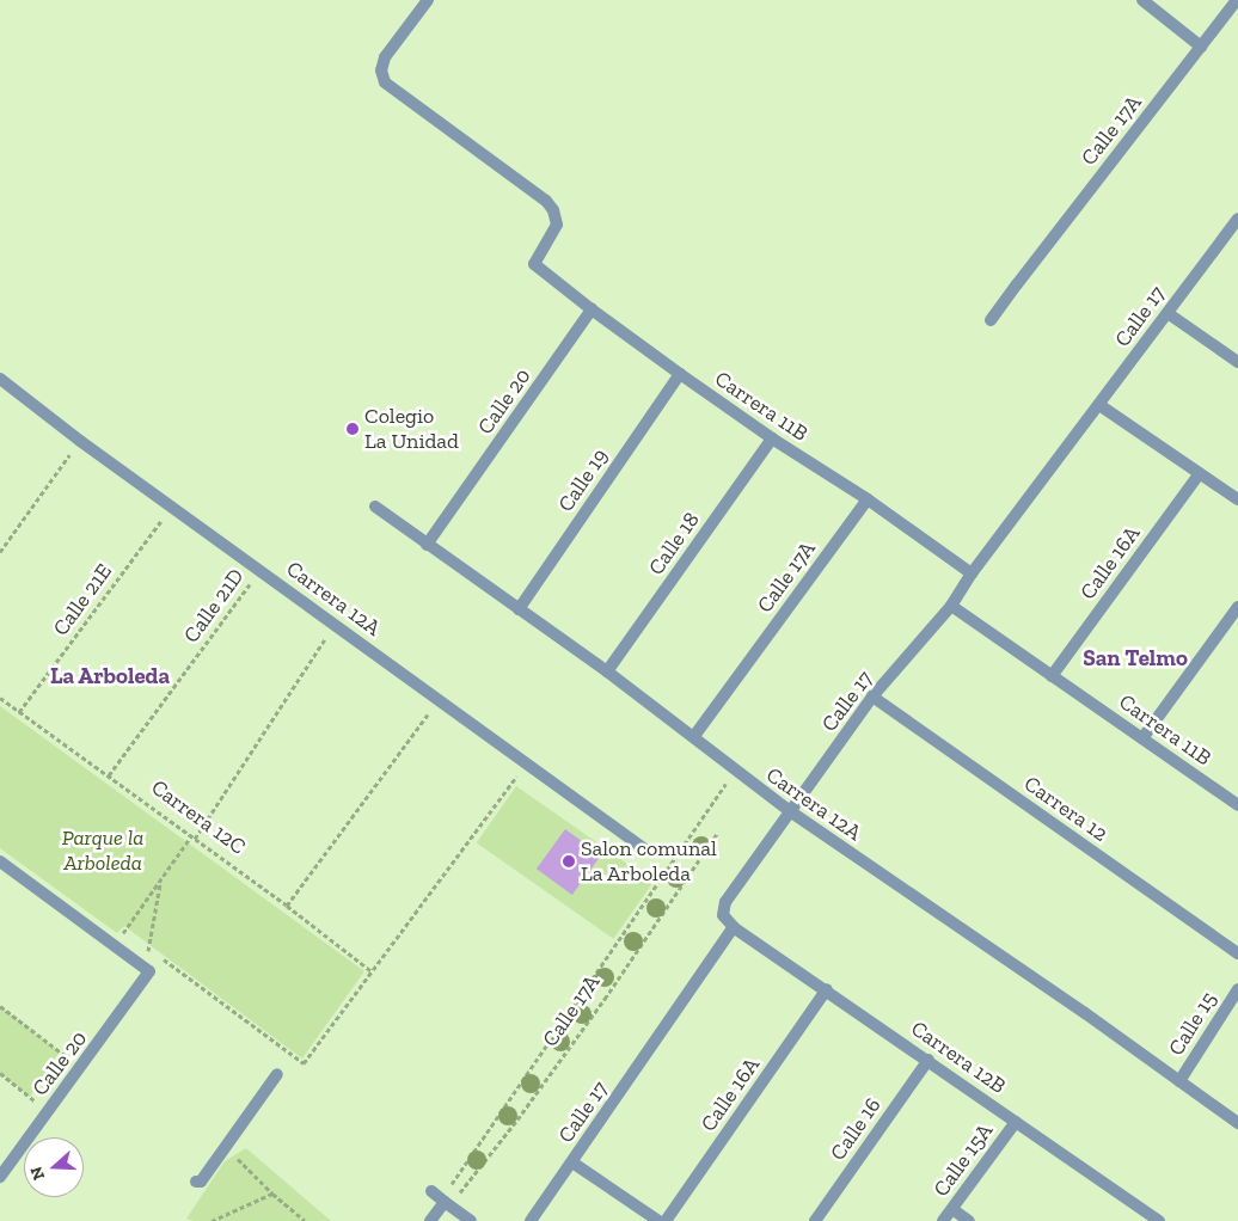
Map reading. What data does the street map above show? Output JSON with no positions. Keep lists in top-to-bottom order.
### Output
{
  "streets": {
    "street": [
      "Calle 17A",
      "Calle 17",
      "Calle 20",
      "Carrera 11B",
      "Calle 19",
      "Calle 18",
      "Calle 16A",
      "Carrera 12A",
      "Carrera 12",
      "Calle 15",
      "Carrera 12B",
      "Calle 16",
      "Calle 15A"
    ],
    "path": ["Calle 21E", "Calle 21D", "Carrera 12C"]
  },
  "crossings": [
    ["Calle 17A", "Carrera 11B"],
    ["Calle 17A", "Carrera 12A"],
    ["Calle 17", "Carrera 11B"],
    ["Calle 17", "Carrera 12A"],
    ["Calle 17", "Carrera 12"],
    ["Calle 17", "Carrera 12B"],
    ["Calle 20", "Carrera 11B"],
    ["Calle 20", "Carrera 12A"],
    ["Carrera 11B", "Calle 19"],
    ["Carrera 11B", "Calle 18"],
    ["Carrera 11B", "Calle 16A"],
    ["Calle 19", "Carrera 12A"],
    ["Calle 18", "Carrera 12A"],
    ["Calle 16A", "Carrera 12B"],
    ["Carrera 12A", "Calle 21E"],
    ["Carrera 12A", "Calle 21D"],
    ["Carrera 12A", "Calle 15"],
    ["Calle 21E", "Carrera 12C"],
    ["Calle 21D", "Carrera 12C"],
    ["Carrera 12B", "Calle 16"],
    ["Carrera 12B", "Calle 15A"]
  ],
  "districts": ["San Telmo", "La Arboleda"],
  "parks": ["Parque la Arboleda"],
  "places": ["Colegio La Unidad", "Salon comunal La Arboleda"],
  "north": "left"
}
